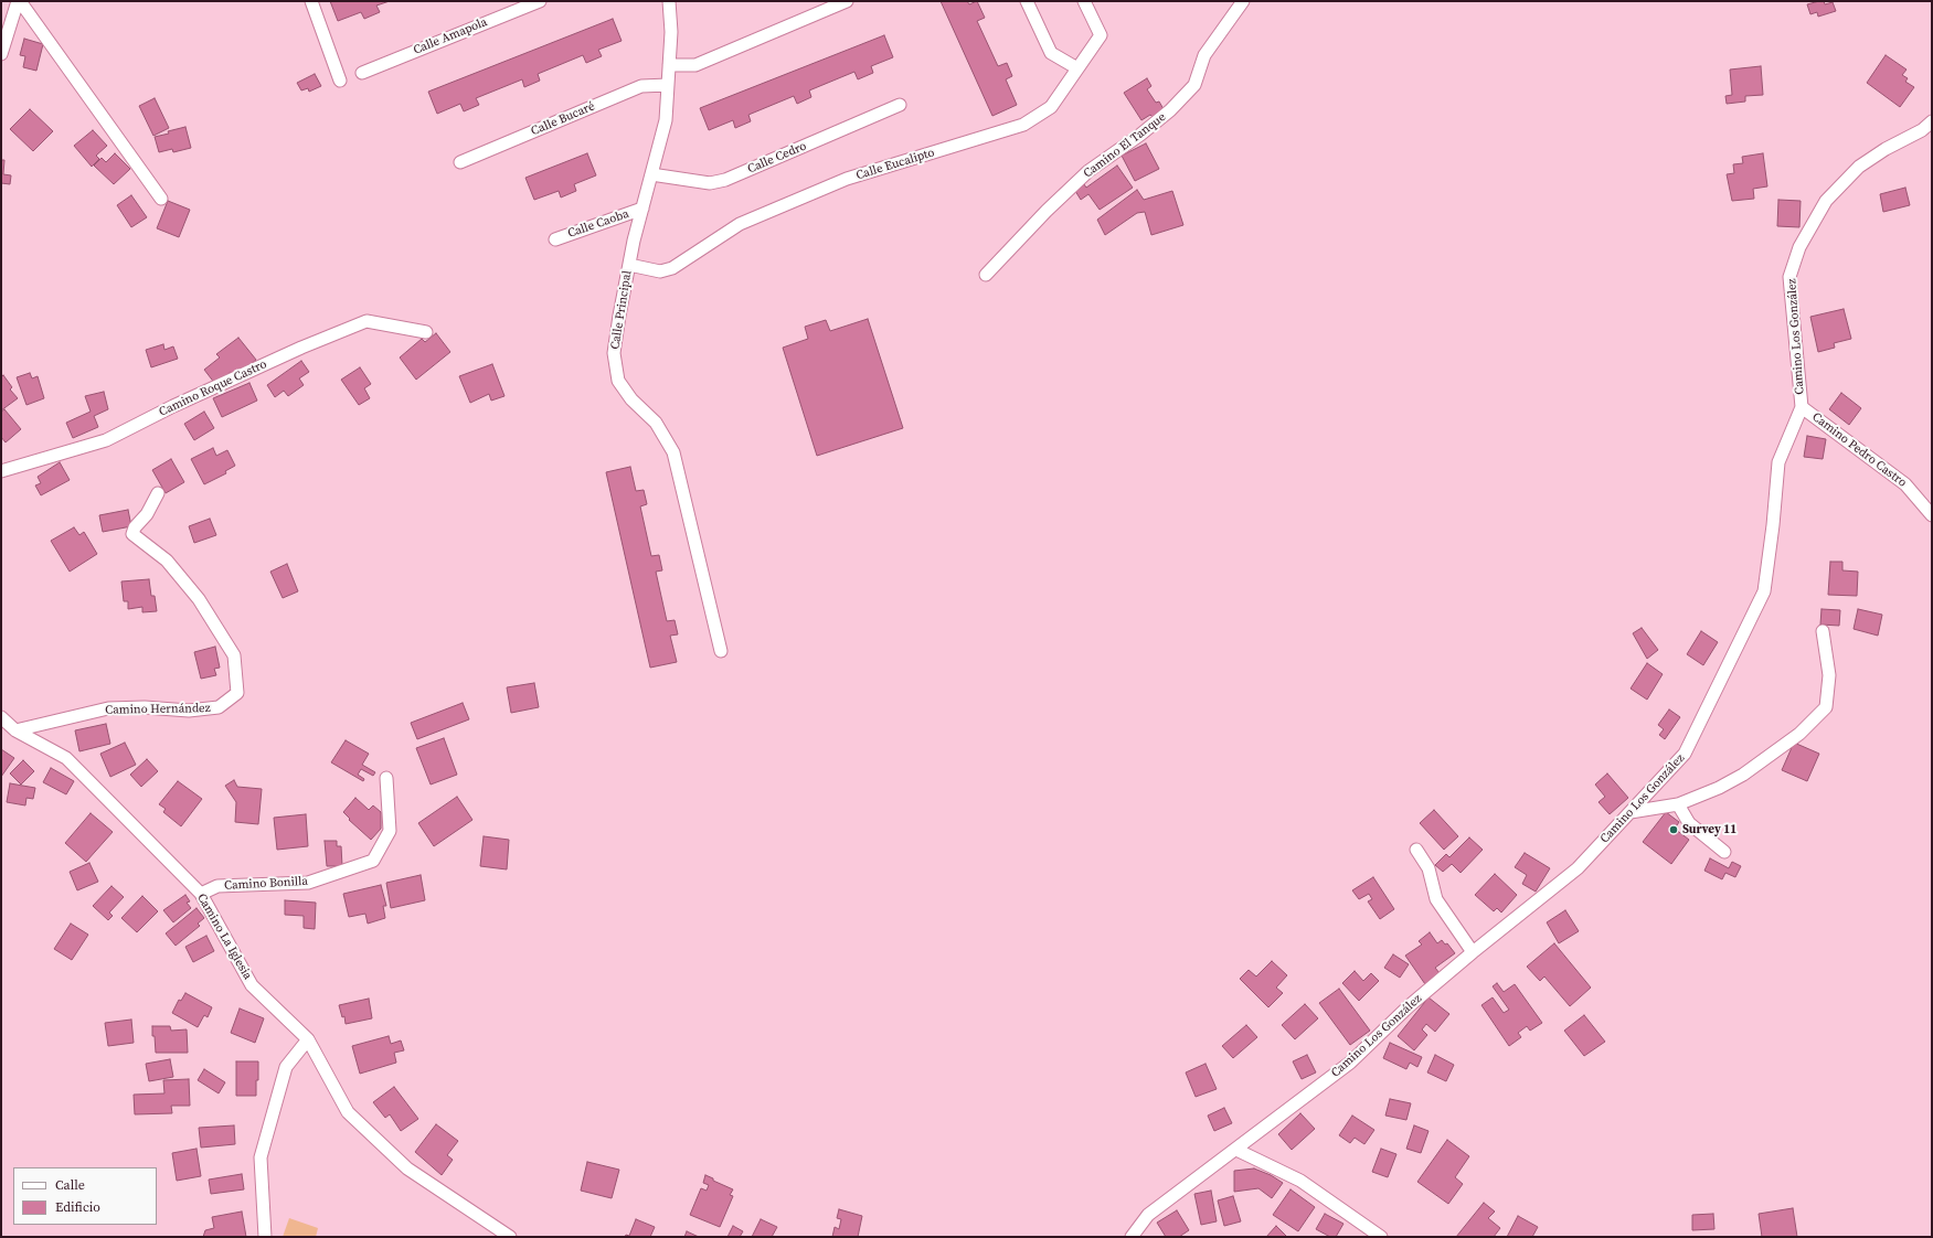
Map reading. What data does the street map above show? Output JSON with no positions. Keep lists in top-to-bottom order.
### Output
{
  "streets": {
    "street": [
      "Calle Amapola",
      "Calle Bucaré",
      "Camino El Tanque",
      "Calle Cedro",
      "Calle Eucalipto",
      "Calle Caoba",
      "Calle Principal",
      "Camino Los González",
      "Camino Roque Castro",
      "Camino Pedro Castro",
      "Camino Hernández",
      "Camino Bonilla",
      "Camino La Iglesia"
    ]
  },
  "crossings": [
    ["Calle Bucaré", "Calle Principal"],
    ["Calle Cedro", "Calle Principal"],
    ["Calle Eucalipto", "Calle Principal"],
    ["Calle Caoba", "Calle Principal"],
    ["Camino Los González", "Camino Pedro Castro"],
    ["Camino Hernández", "Camino La Iglesia"],
    ["Camino Bonilla", "Camino La Iglesia"]
  ],
  "places": ["Survey 11"],
  "legend": ["Calle", "Edificio"]
}
